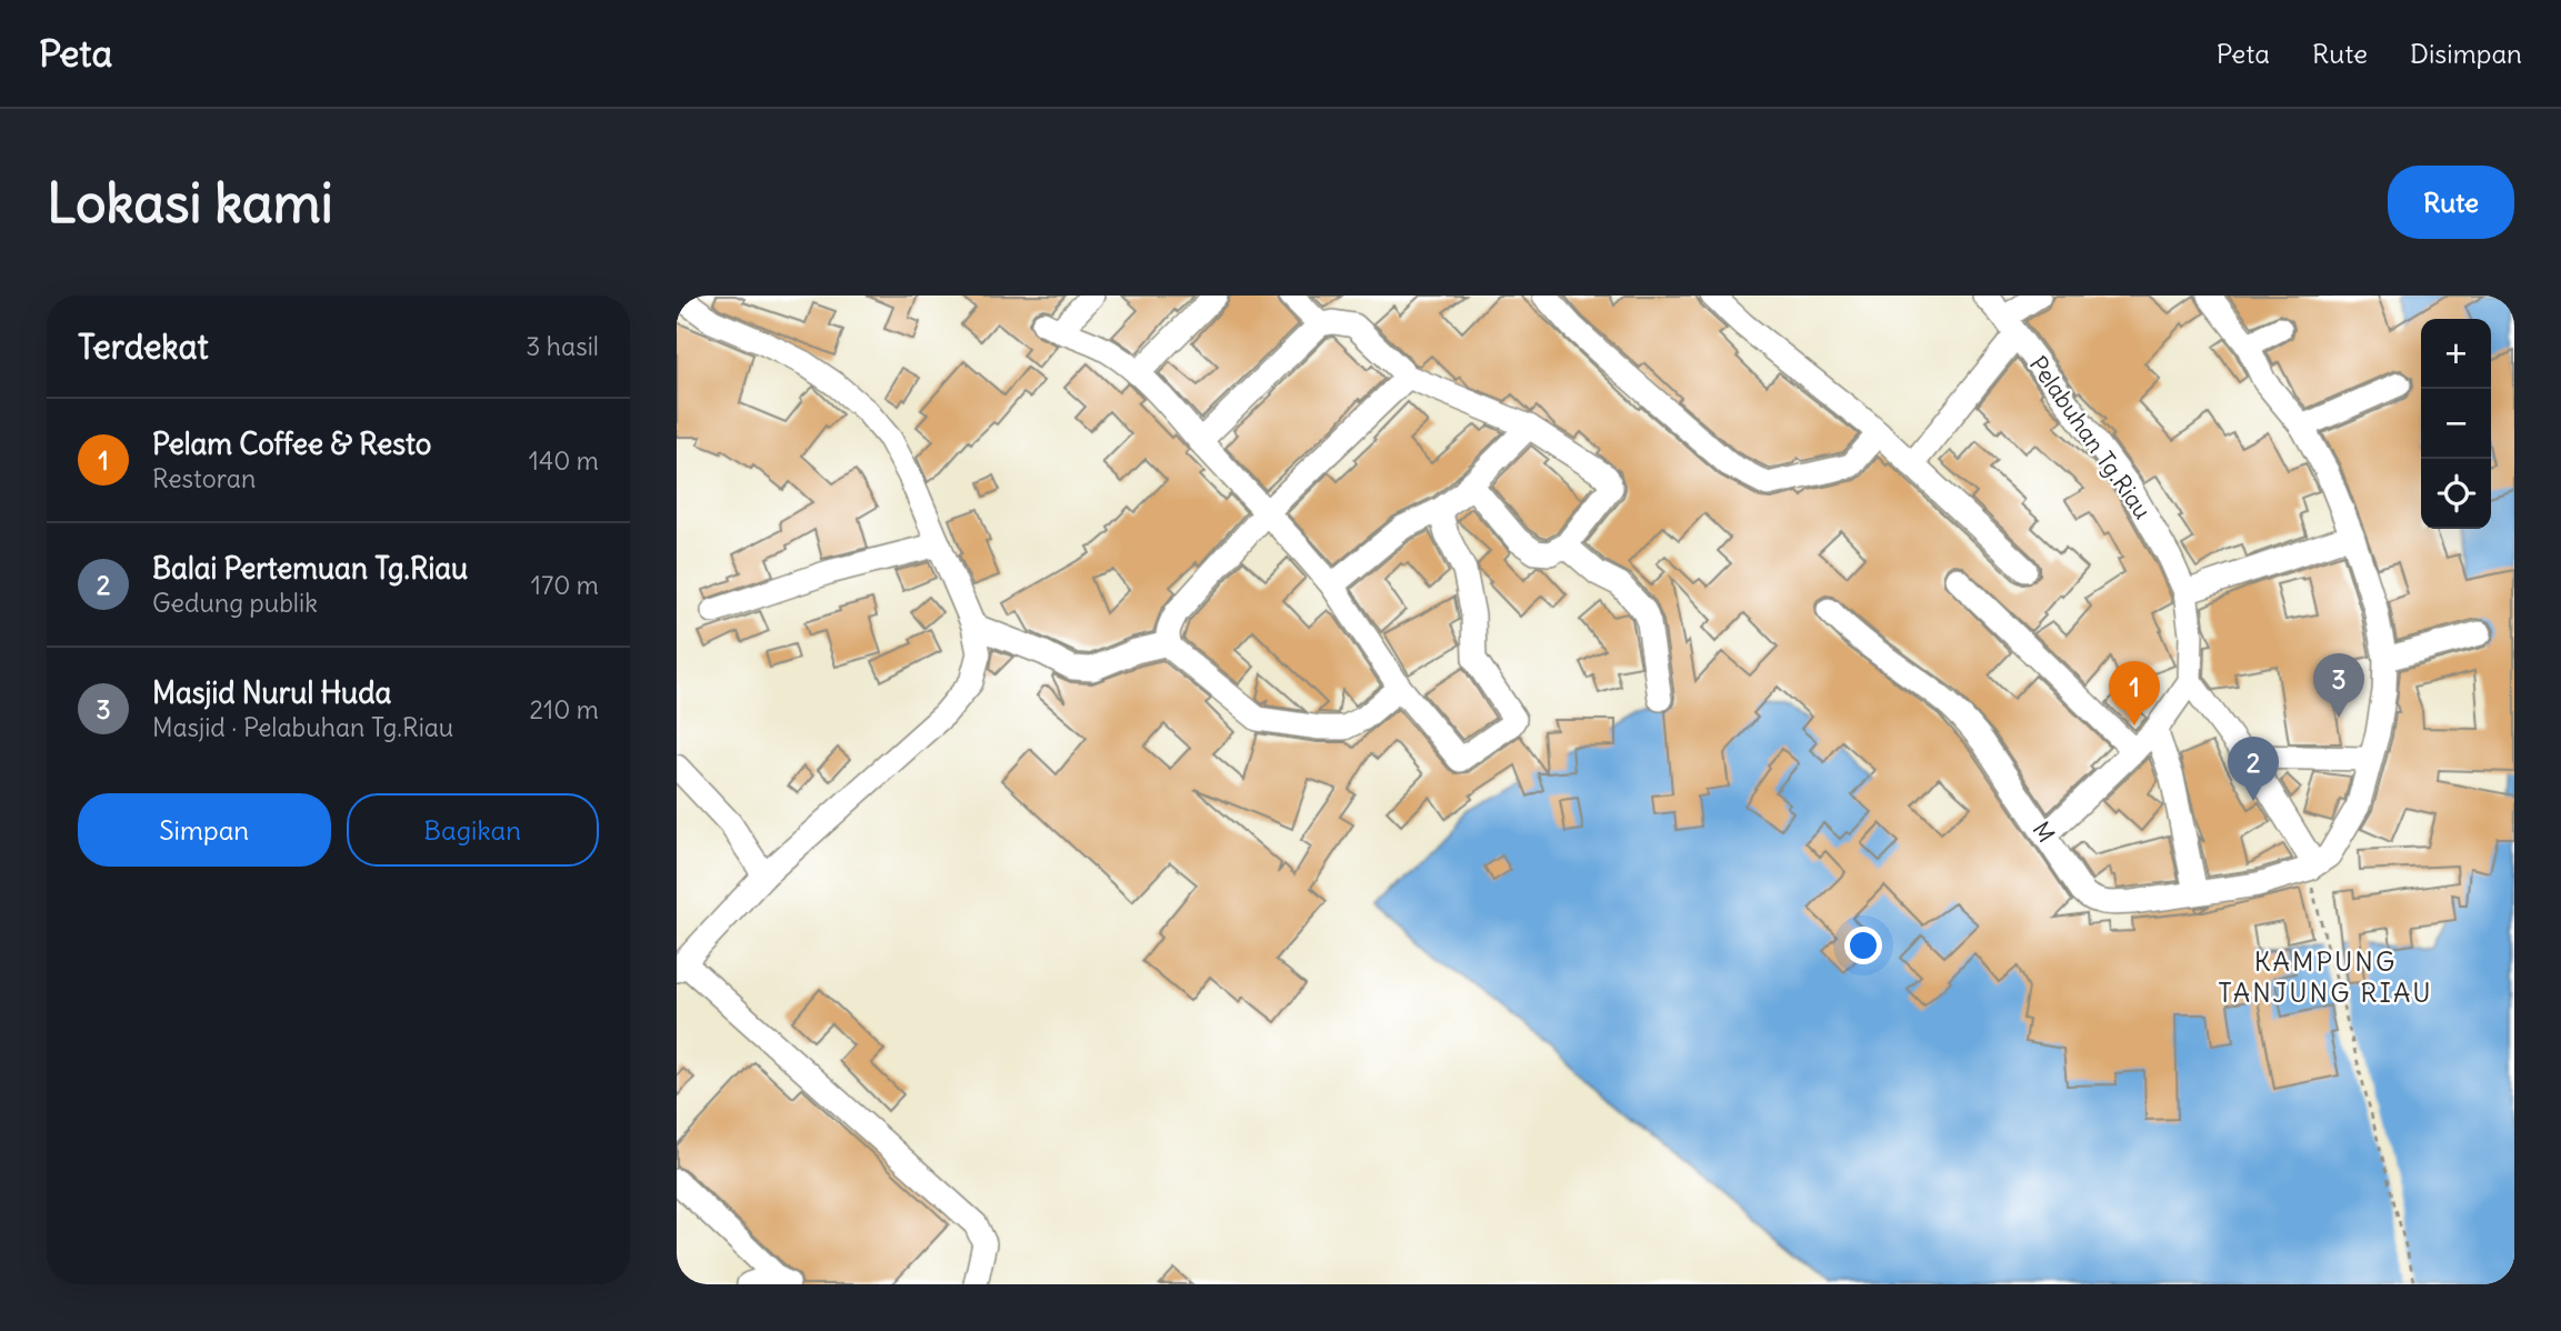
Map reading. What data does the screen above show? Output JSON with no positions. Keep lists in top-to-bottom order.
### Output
{
  "streets": {
    "street": ["Pelabuhan Tg.Riau", "M"]
  },
  "districts": ["KAMPUNG TANJUNG RIAU"],
  "page": {
    "header": "Peta",
    "nav": ["Peta", "Rute", "Disimpan"],
    "buttons": [
      "Rute",
      ["Simpan", "Bagikan"]
    ],
    "title": "Lokasi kami",
    "heading": ["Terdekat", "3 hasil"],
    "map_buttons": ["+", "−"],
    "list": [
      {
        "mark": "1",
        "name": "Pelam Coffee & Resto",
        "note": "Restoran",
        "value": "140 m"
      },
      {
        "mark": "2",
        "name": "Balai Pertemuan Tg.Riau",
        "note": "Gedung publik",
        "value": "170 m"
      },
      {
        "mark": "3",
        "name": "Masjid Nurul Huda",
        "note": "Masjid · Pelabuhan Tg.Riau",
        "value": "210 m"
      }
    ],
    "pins": ["3", "1", "2"]
  }
}
